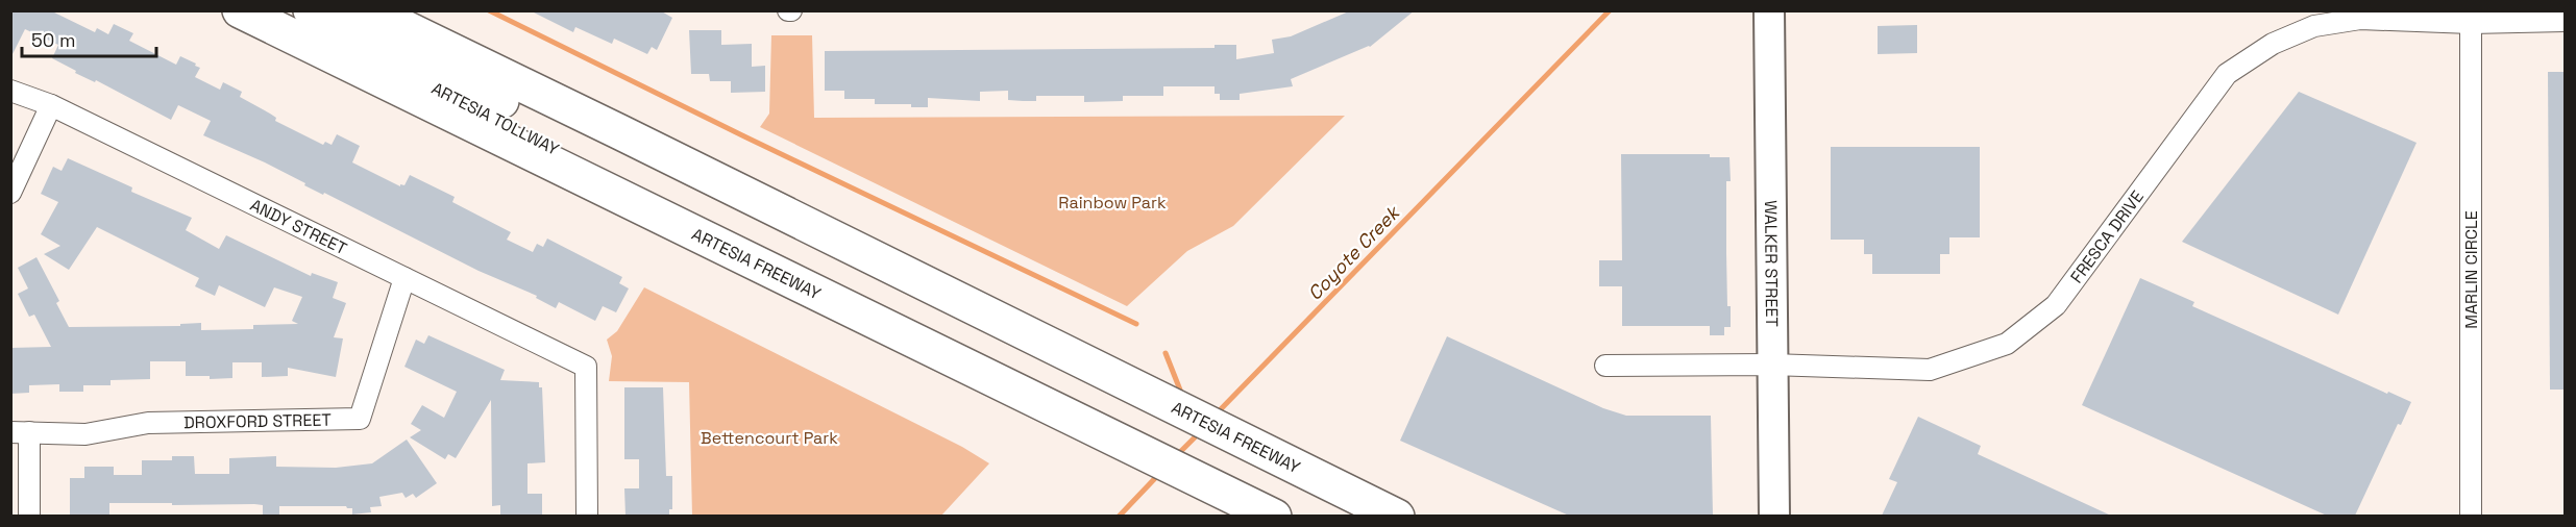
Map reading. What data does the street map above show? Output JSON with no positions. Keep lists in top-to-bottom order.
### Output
{
  "streets": {
    "highway": ["ARTESIA TOLLWAY", "ARTESIA FREEWAY"],
    "main road": ["WALKER STREET"],
    "street": [
      "ANDY STREET",
      "FRESCA DRIVE",
      "MARLIN CIRCLE",
      "DROXFORD STREET"
    ]
  },
  "crossings": [
    ["ARTESIA TOLLWAY", "ARTESIA FREEWAY"],
    ["ANDY STREET", "DROXFORD STREET"],
    ["FRESCA DRIVE", "WALKER STREET"],
    ["FRESCA DRIVE", "MARLIN CIRCLE"]
  ],
  "water": ["Coyote Creek"],
  "parks": ["Rainbow Park", "Bettencourt Park"],
  "scale_bar": "50 m"
}
